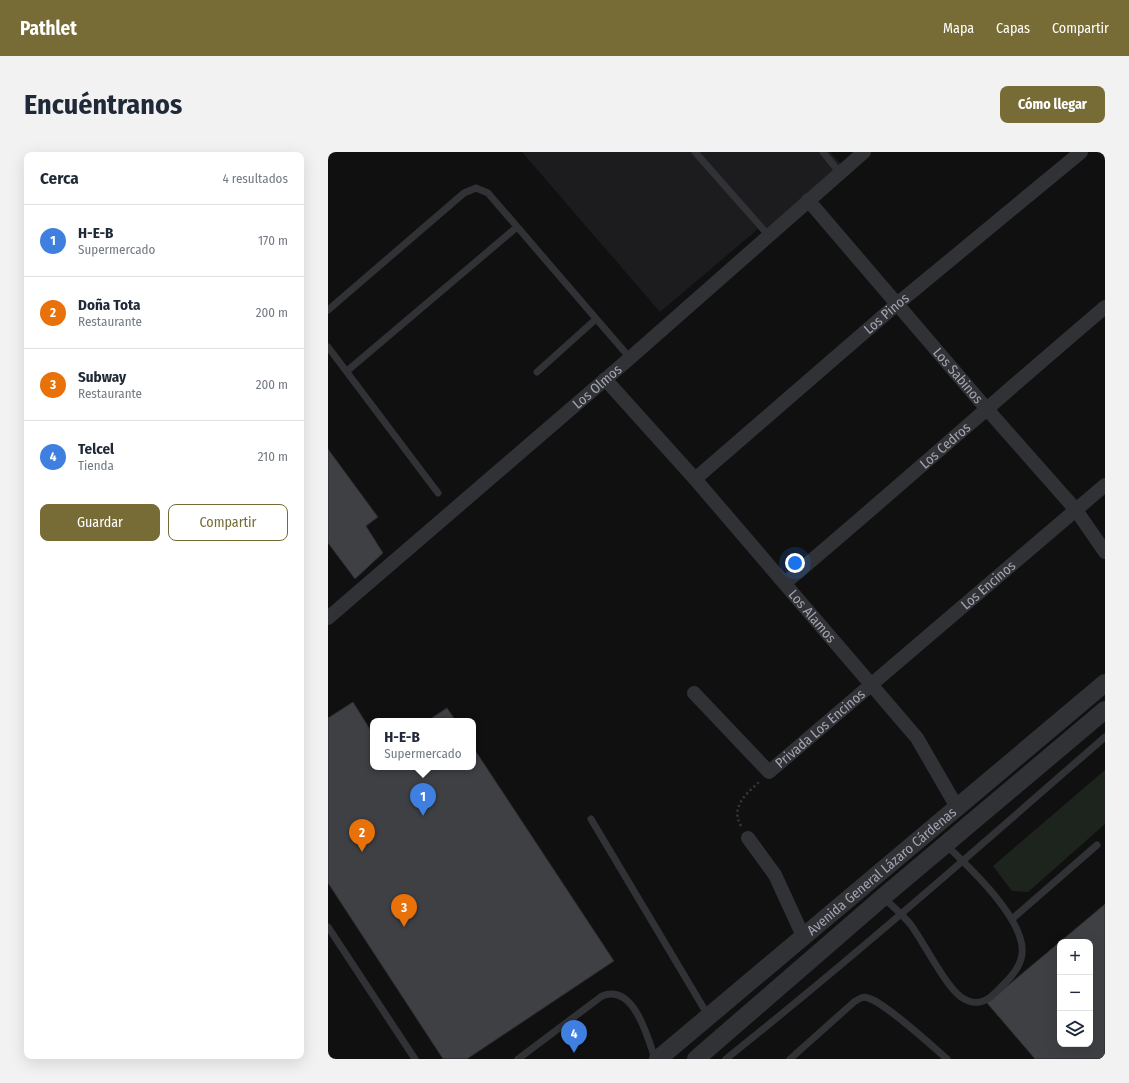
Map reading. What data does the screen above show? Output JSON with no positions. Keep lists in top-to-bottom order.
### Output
{
  "streets": {
    "street": [
      "Los Pinos",
      "Los Sabinos",
      "Los Olmos",
      "Los Cedros",
      "Los Encinos",
      "Los Alamos",
      "Privada Los Encinos",
      "Avenida General Lázaro Cárdenas"
    ]
  },
  "crossings": [
    ["Los Pinos", "Los Sabinos"],
    ["Los Pinos", "Los Alamos"],
    ["Los Sabinos", "Los Olmos"],
    ["Los Sabinos", "Los Cedros"],
    ["Los Sabinos", "Los Encinos"],
    ["Los Olmos", "Los Alamos"],
    ["Los Cedros", "Los Alamos"],
    ["Los Encinos", "Los Alamos"],
    ["Los Encinos", "Privada Los Encinos"],
    ["Los Alamos", "Privada Los Encinos"],
    ["Los Alamos", "Avenida General Lázaro Cárdenas"]
  ],
  "page": {
    "header": "Pathlet",
    "nav": ["Mapa", "Capas", "Compartir"],
    "buttons": [
      "Cómo llegar",
      ["Guardar", "Compartir"]
    ],
    "title": "Encuéntranos",
    "heading": ["Cerca", "4 resultados"],
    "list": [
      {
        "mark": "1",
        "name": "H-E-B",
        "note": "Supermercado",
        "value": "170 m"
      },
      {
        "mark": "2",
        "name": "Doña Tota",
        "note": "Restaurante",
        "value": "200 m"
      },
      {
        "mark": "3",
        "name": "Subway",
        "note": "Restaurante",
        "value": "200 m"
      },
      {
        "mark": "4",
        "name": "Telcel",
        "note": "Tienda",
        "value": "210 m"
      }
    ],
    "popup": ["H-E-B", "Supermercado"],
    "pins": [
      "1",
      "2",
      "3",
      "4"
    ],
    "map_buttons": ["+", "−"]
  }
}
